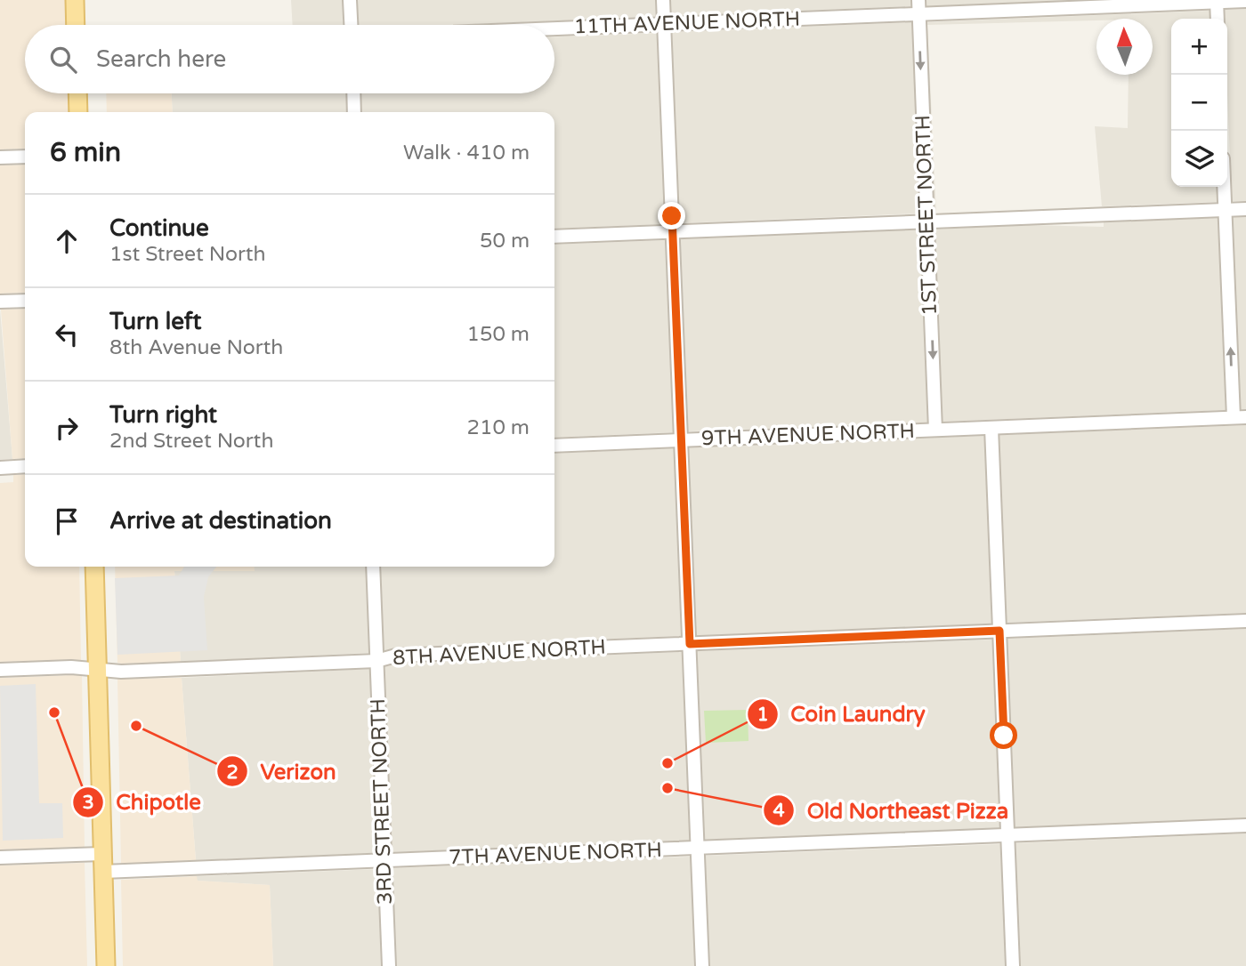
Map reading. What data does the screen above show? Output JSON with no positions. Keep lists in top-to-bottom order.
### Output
{
  "streets": {
    "street": [
      "11TH AVENUE NORTH",
      "1ST STREET NORTH",
      "9TH AVENUE NORTH",
      "8TH AVENUE NORTH",
      "3RD STREET NORTH",
      "7TH AVENUE NORTH"
    ]
  },
  "crossings": [
    ["11TH AVENUE NORTH", "1ST STREET NORTH"],
    ["1ST STREET NORTH", "9TH AVENUE NORTH"],
    ["8TH AVENUE NORTH", "3RD STREET NORTH"],
    ["3RD STREET NORTH", "7TH AVENUE NORTH"]
  ],
  "one_way": ["1ST STREET NORTH"],
  "places": [
    "Chipotle",
    "Verizon",
    "Coin Laundry",
    "Old Northeast Pizza"
  ],
  "north": "top",
  "page": {
    "map_buttons": ["+", "−"],
    "search": "Search here",
    "heading": ["6 min", "Walk · 410 m"],
    "list": [
      ["Continue", "1st Street North", "50 m"],
      ["Turn left", "8th Avenue North", "150 m"],
      ["Turn right", "2nd Street North", "210 m"],
      "Arrive at destination"
    ]
  }
}
